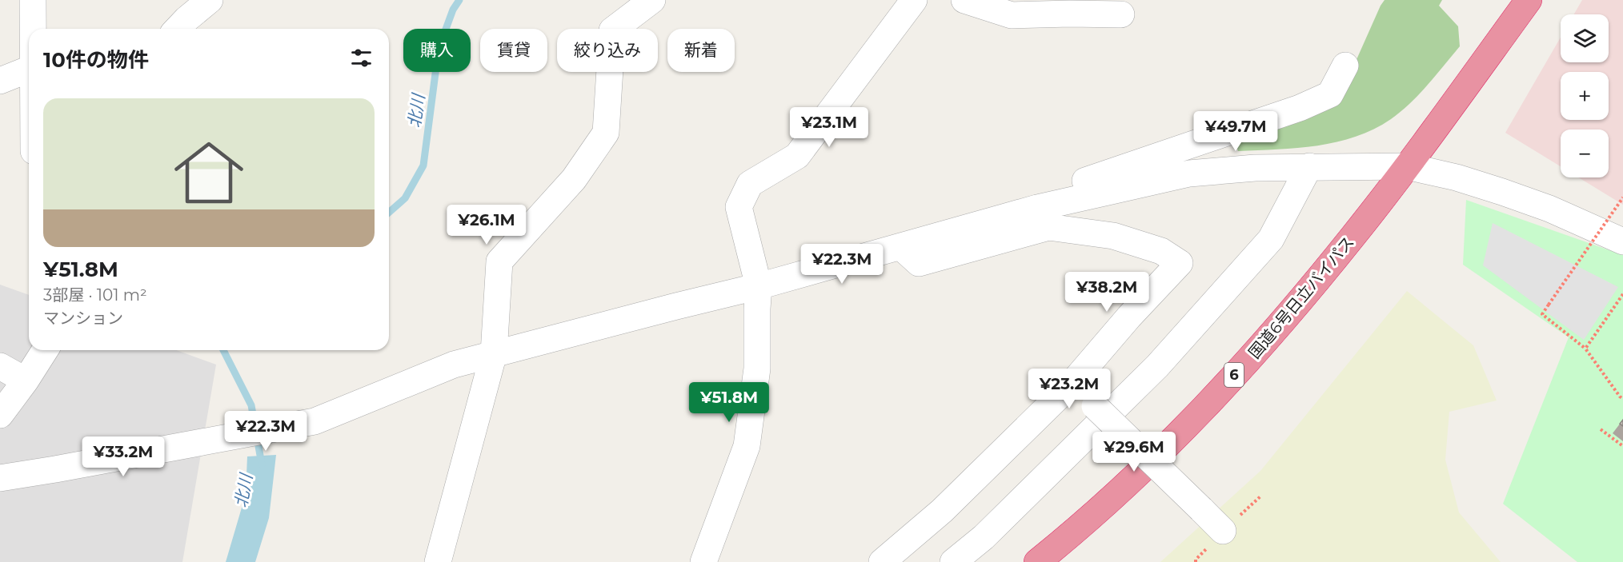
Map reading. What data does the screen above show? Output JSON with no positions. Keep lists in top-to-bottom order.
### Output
{
  "streets": {
    "highway": ["国道6号日立バイパス", "6"]
  },
  "water": ["北川"],
  "page": {
    "map_buttons": ["+", "−"],
    "chip": [
      "購入",
      "賃貸",
      "絞り込み",
      "新着"
    ],
    "heading": "10件の物件",
    "list": [
      {
        "name": "¥51.8M",
        "note": "3部屋 · 101 m² · マンション"
      }
    ],
    "price": [
      "¥23.1M",
      "¥49.7M",
      "¥26.1M",
      "¥22.3M",
      "¥38.2M",
      "¥23.2M",
      "¥51.8M",
      "¥22.3M",
      "¥29.6M",
      "¥33.2M"
    ]
  }
}
